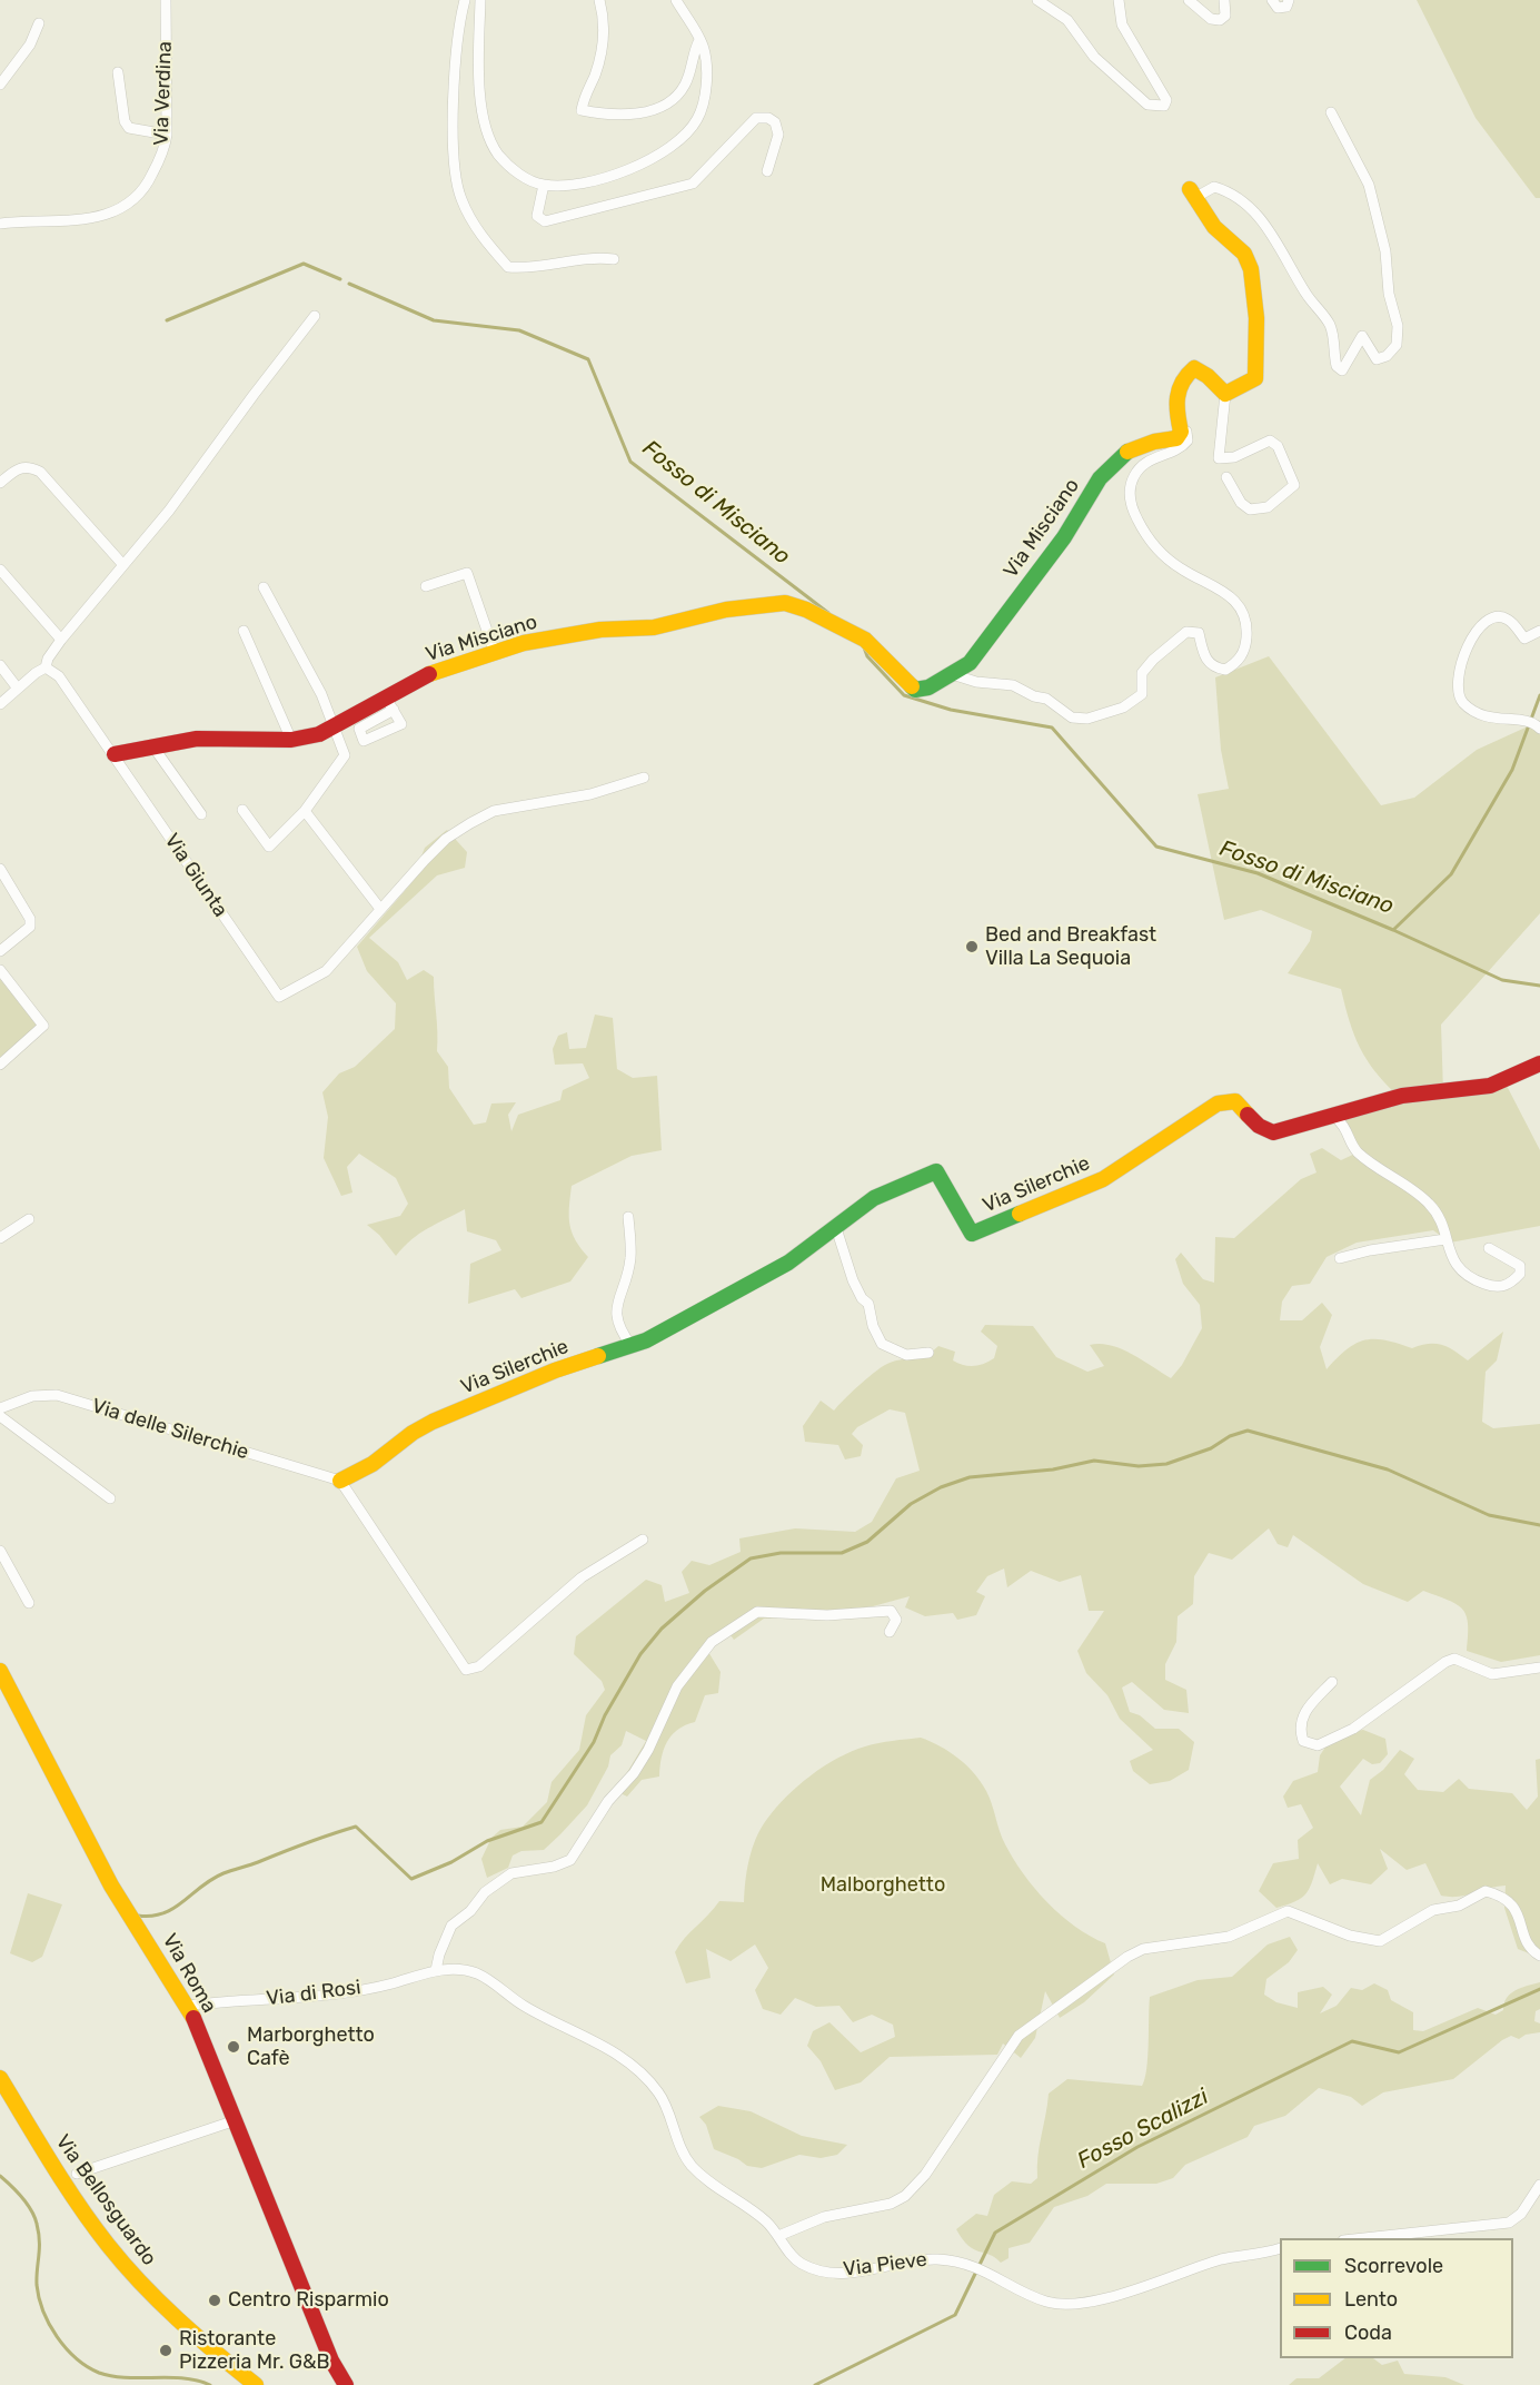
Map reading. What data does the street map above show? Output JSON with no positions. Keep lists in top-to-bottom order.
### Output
{
  "streets": {
    "street": [
      "Via Verdina",
      "Via Misciano",
      "Via Giunta",
      "Via Silerchie",
      "Via delle Silerchie",
      "Via Roma",
      "Via di Rosi",
      "Via Bellosguardo",
      "Via Pieve"
    ]
  },
  "crossings": [
    ["Via Misciano", "Via Giunta"],
    ["Via Silerchie", "Via delle Silerchie"],
    ["Via Roma", "Via di Rosi"],
    ["Via di Rosi", "Via Pieve"]
  ],
  "water": ["Fosso di Misciano", "Fosso Scalizzi"],
  "parks": ["Malborghetto"],
  "places": [
    "Bed and Breakfast Villa La Sequoia",
    "Marborghetto Cafè",
    "Centro Risparmio",
    "Ristorante Pizzeria Mr. G&B"
  ],
  "legend": ["Scorrevole", "Lento", "Coda"]
}
